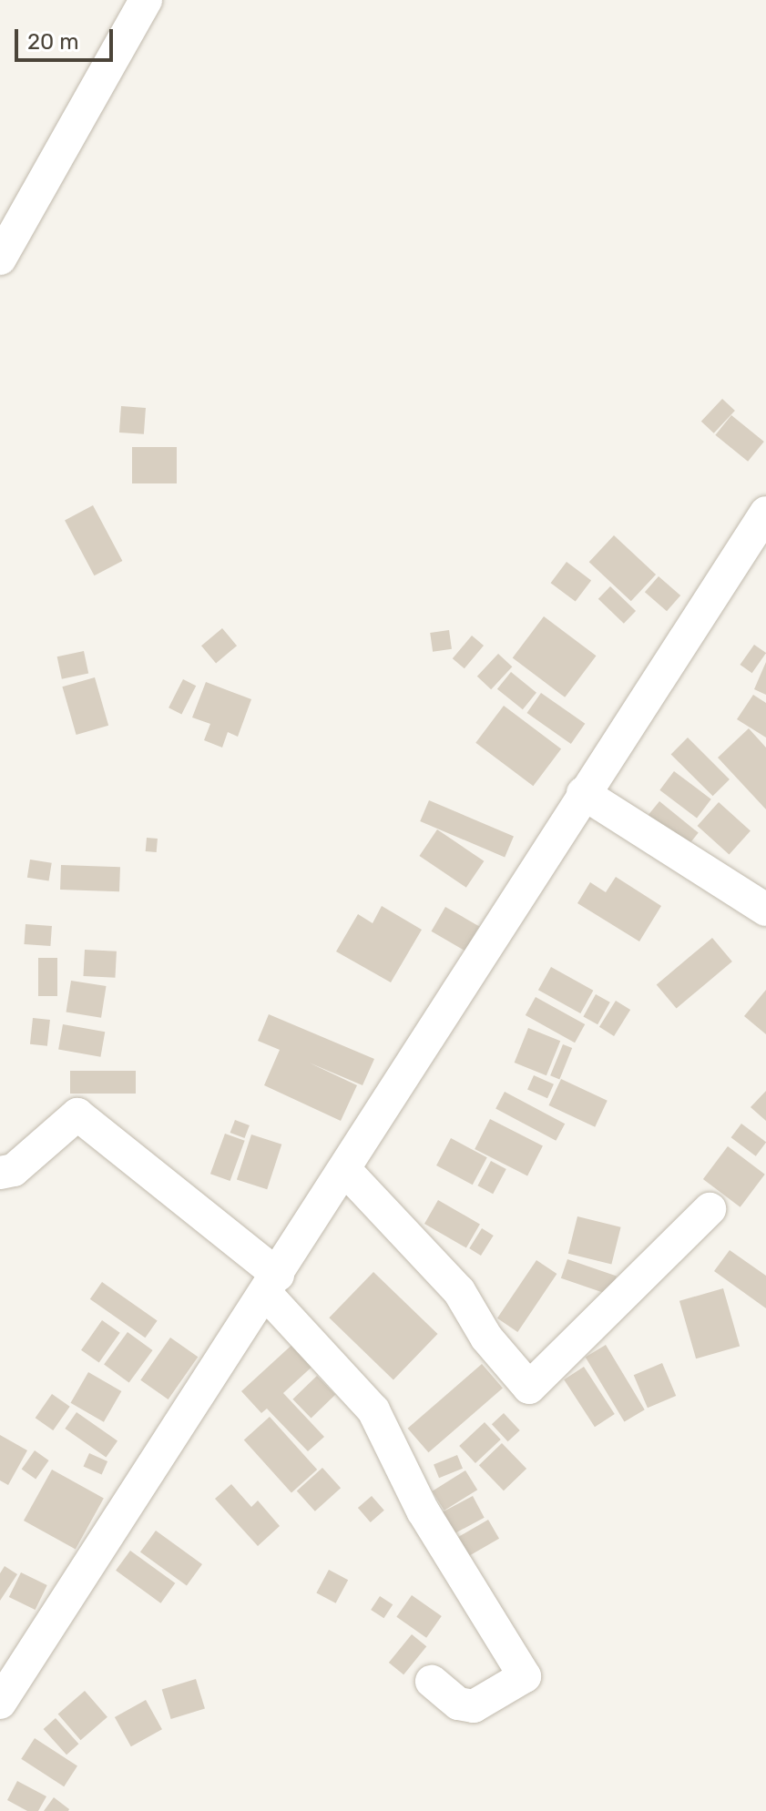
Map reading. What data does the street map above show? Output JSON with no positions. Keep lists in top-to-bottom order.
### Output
{
  "scale_bar": "20 m"
}
